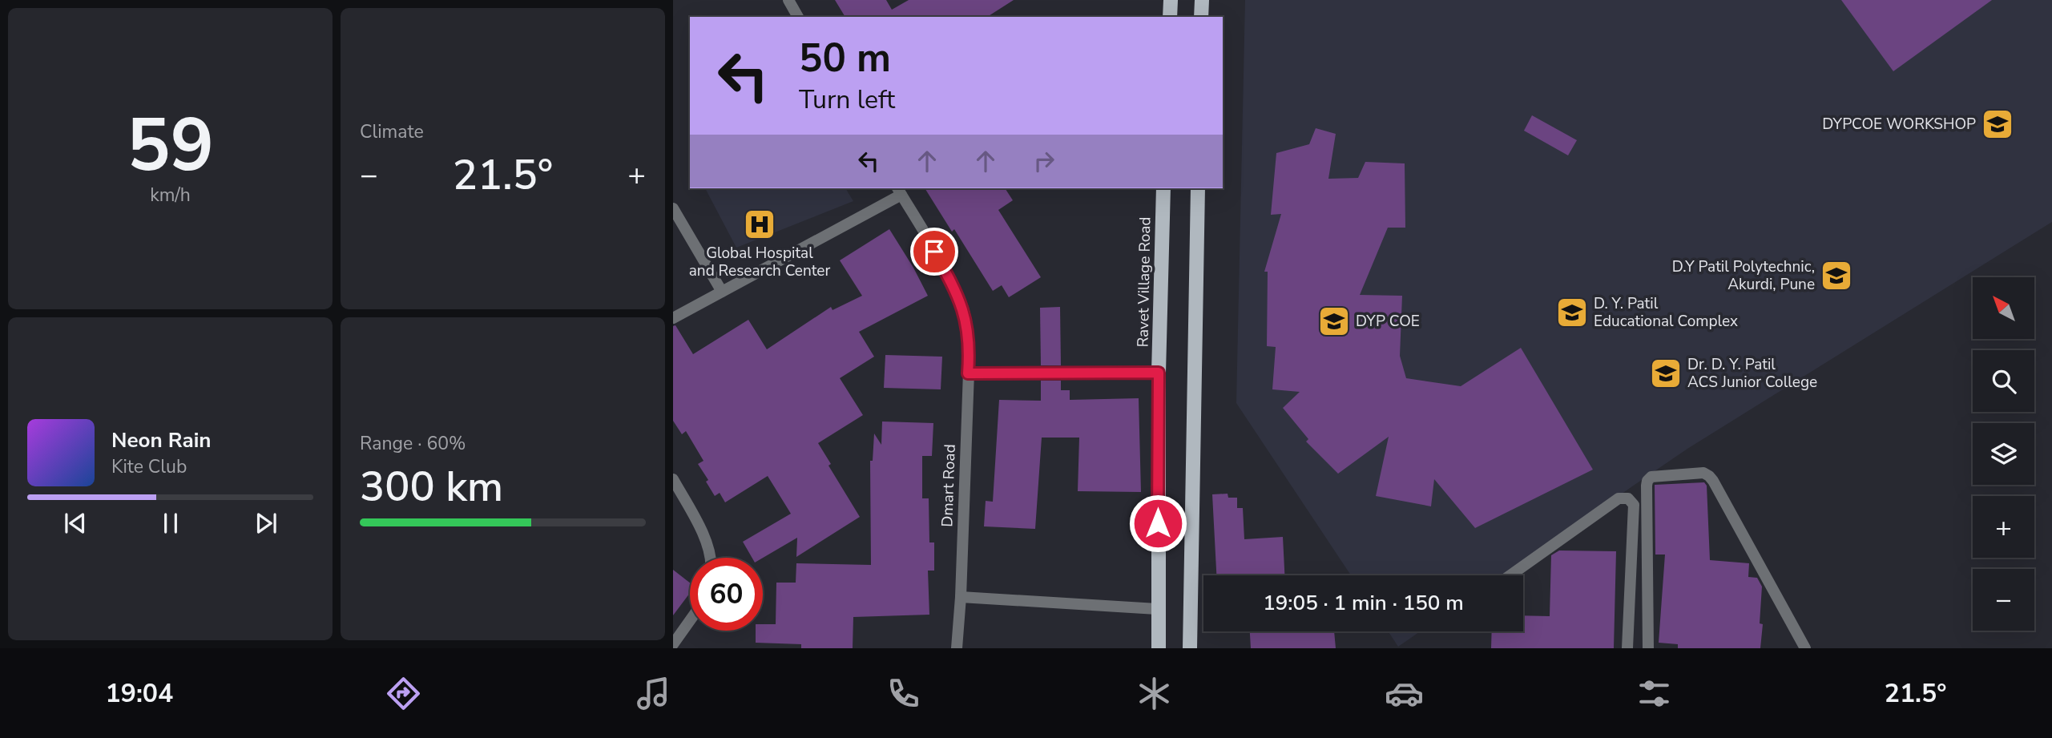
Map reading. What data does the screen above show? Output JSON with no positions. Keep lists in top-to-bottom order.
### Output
{
  "streets": {
    "main road": ["Ravet Village Road"],
    "street": ["Dmart Road"]
  },
  "places": {
    "school or university": [
      "DYPCOE WORKSHOP",
      "D.Y Patil Polytechnic, Akurdi, Pune",
      "D. Y. Patil Educational Complex",
      "DYP COE",
      "Dr. D. Y. Patil ACS Junior College"
    ],
    "hospital": ["Global Hospital and Research Center"]
  },
  "north": "top left",
  "page": {
    "tile": [
      ["59", "km/h"],
      "Climate",
      ["Range · 60%", "300 km"]
    ],
    "turn": ["50 m", "Turn left"],
    "heat": ["−", "21.5°", "+"],
    "map_buttons": ["+", "−"],
    "song": ["Neon Rain", "Kite Club"],
    "limit": "60",
    "trip": "19:05 · 1 min · 150 m",
    "tabs": ["19:04", "21.5°"]
  }
}
